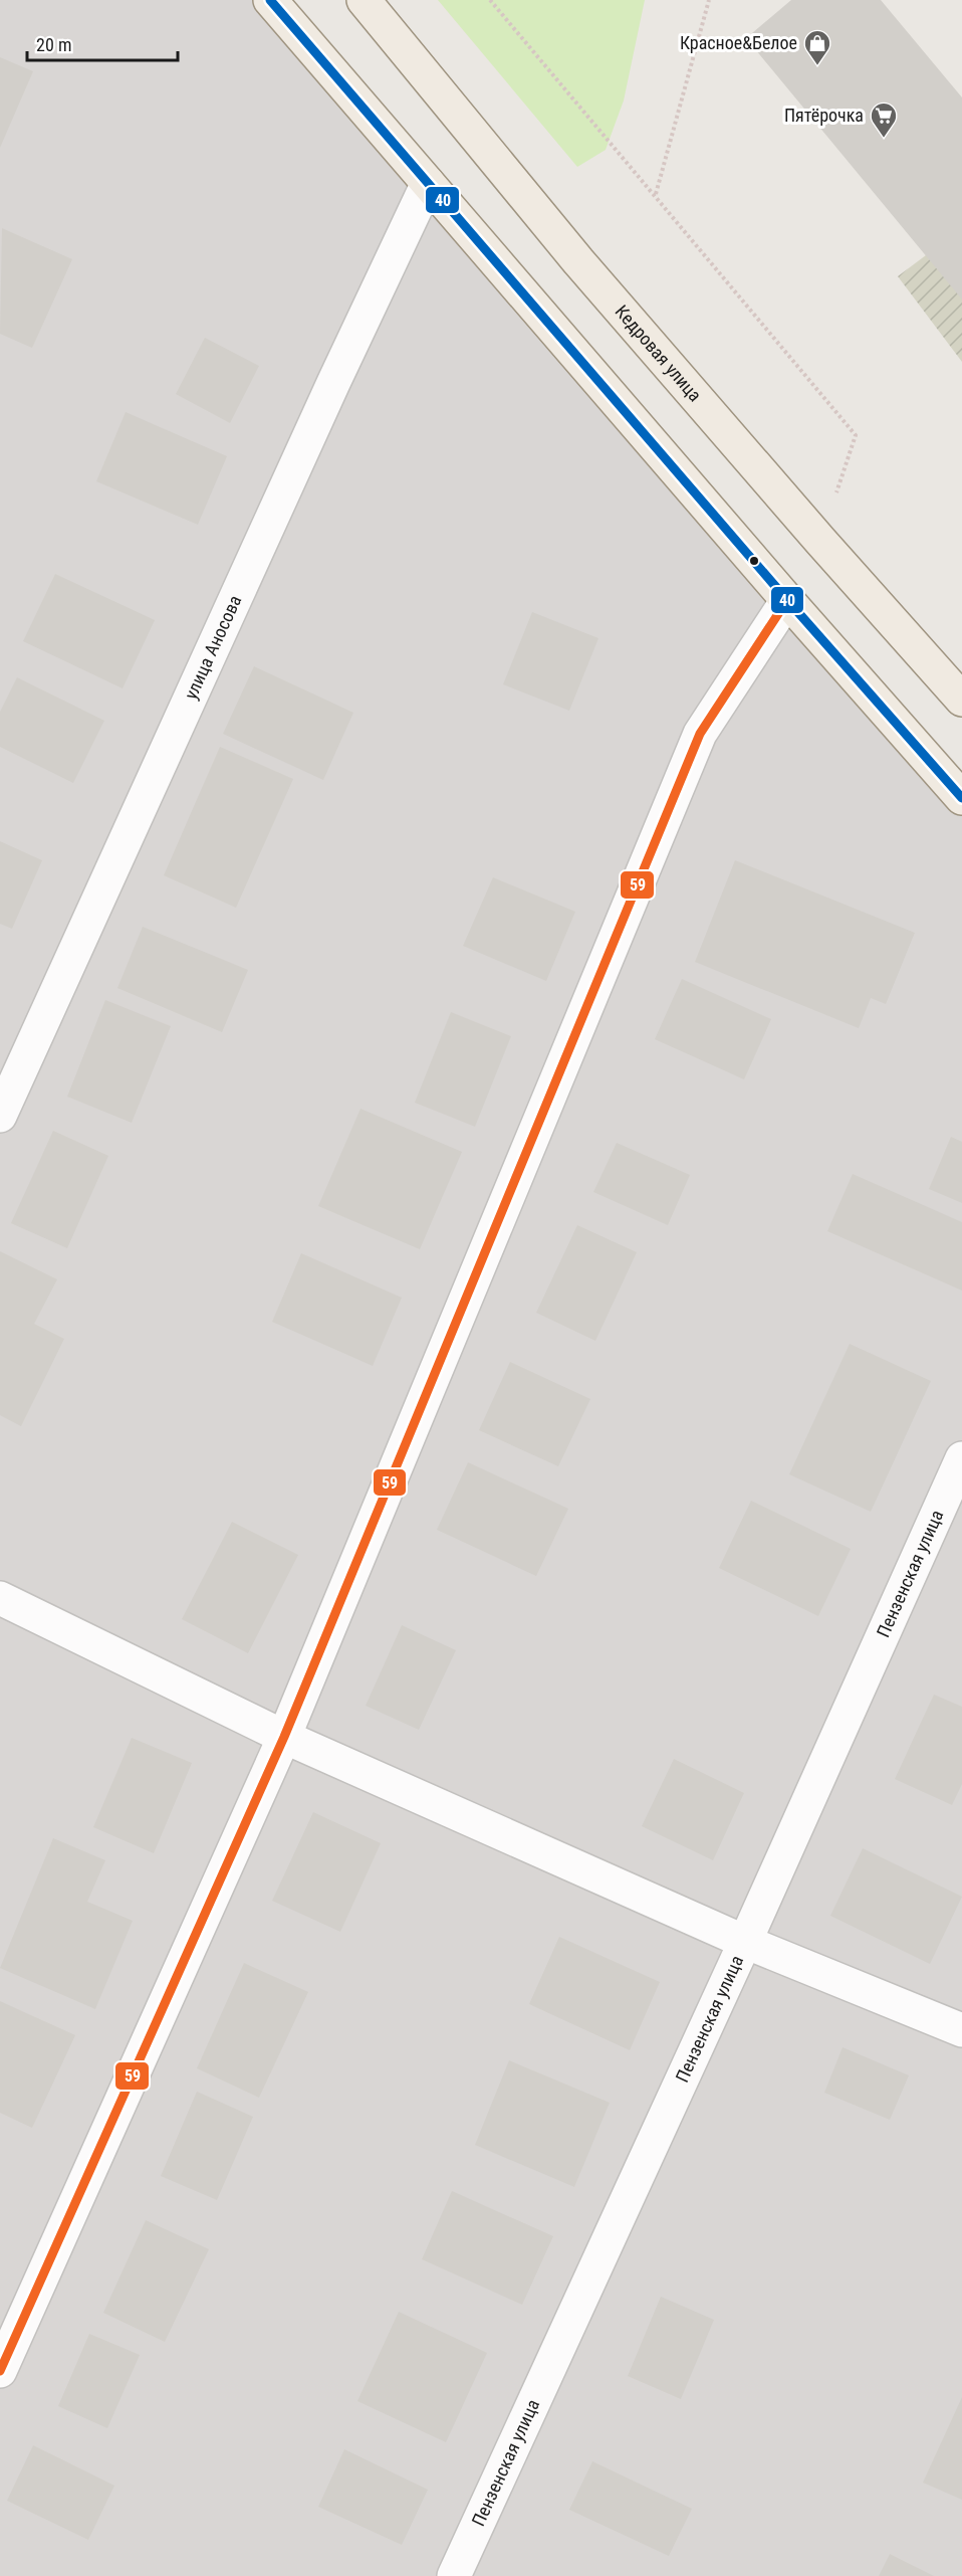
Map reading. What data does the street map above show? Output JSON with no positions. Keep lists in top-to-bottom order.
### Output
{
  "streets": {
    "main road": ["Кедровая улица"],
    "street": ["улица Аносова", "Пензенская улица"]
  },
  "places": {
    "shop": ["Красное&Белое"],
    "supermarket": ["Пятёрочка"]
  },
  "lines": ["transit line 40", "transit line 59"],
  "scale_bar": "20 m"
}
